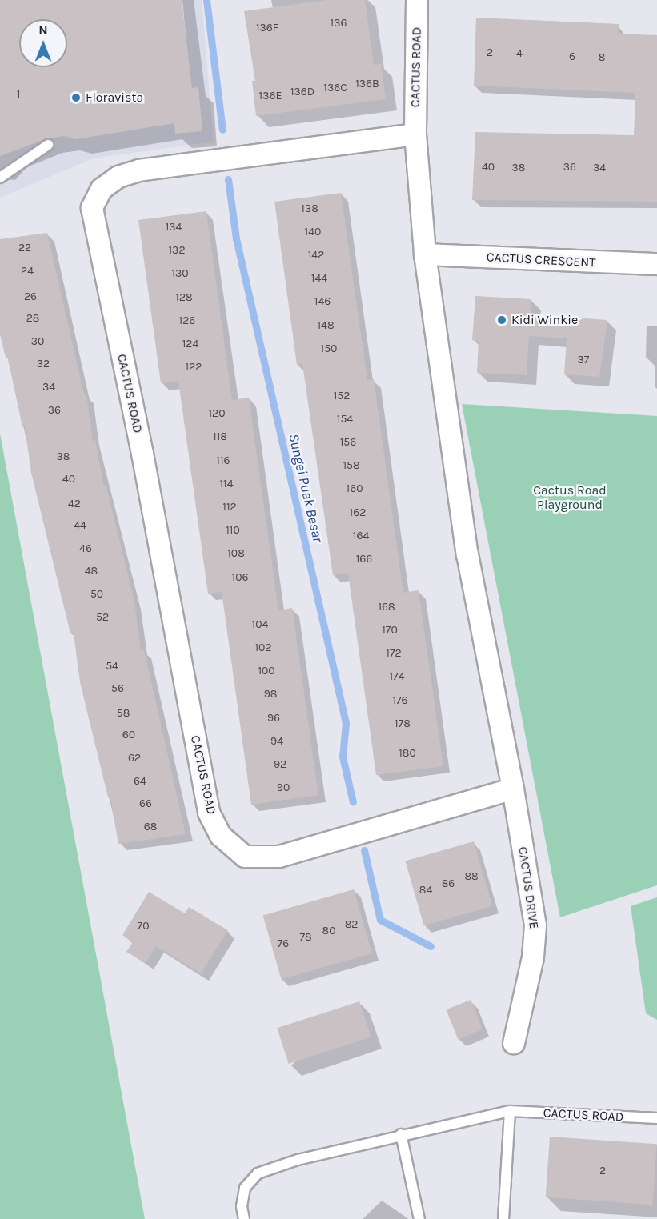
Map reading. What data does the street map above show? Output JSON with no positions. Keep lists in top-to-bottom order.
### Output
{
  "streets": {
    "street": ["CACTUS ROAD", "CACTUS CRESCENT", "CACTUS DRIVE"]
  },
  "crossings": [
    ["CACTUS ROAD", "CACTUS CRESCENT"],
    ["CACTUS ROAD", "CACTUS DRIVE"]
  ],
  "water": ["Sungei Puak Besar"],
  "parks": ["Cactus Road Playground"],
  "places": ["Floravista", "Kidi Winkie"],
  "house_numbers": [
    "136",
    "136F",
    "2",
    "4",
    "6",
    "8",
    "136B",
    "136C",
    "136D",
    "1",
    "136E",
    "40",
    "36",
    "38",
    "34",
    "138",
    "134",
    "140",
    "22",
    "132",
    "142",
    "24",
    "130",
    "144",
    "26",
    "128",
    "146",
    "28",
    "126",
    "148",
    "30",
    "124",
    "150",
    "37",
    "32",
    "122",
    "34",
    "152",
    "36",
    "120",
    "154",
    "118",
    "156",
    "38",
    "116",
    "158",
    "40",
    "114",
    "160",
    "42",
    "112",
    "162",
    "44",
    "110",
    "164",
    "46",
    "108",
    "166",
    "48",
    "106",
    "50",
    "168",
    "52",
    "104",
    "170",
    "102",
    "172",
    "54",
    "100",
    "174",
    "56",
    "98",
    "176",
    "58",
    "96",
    "178",
    "60",
    "94",
    "180",
    "62",
    "92",
    "64",
    "90",
    "66",
    "68",
    "88",
    "86",
    "84",
    "82",
    "70",
    "80",
    "78",
    "76",
    "2"
  ],
  "north": "top"
}
